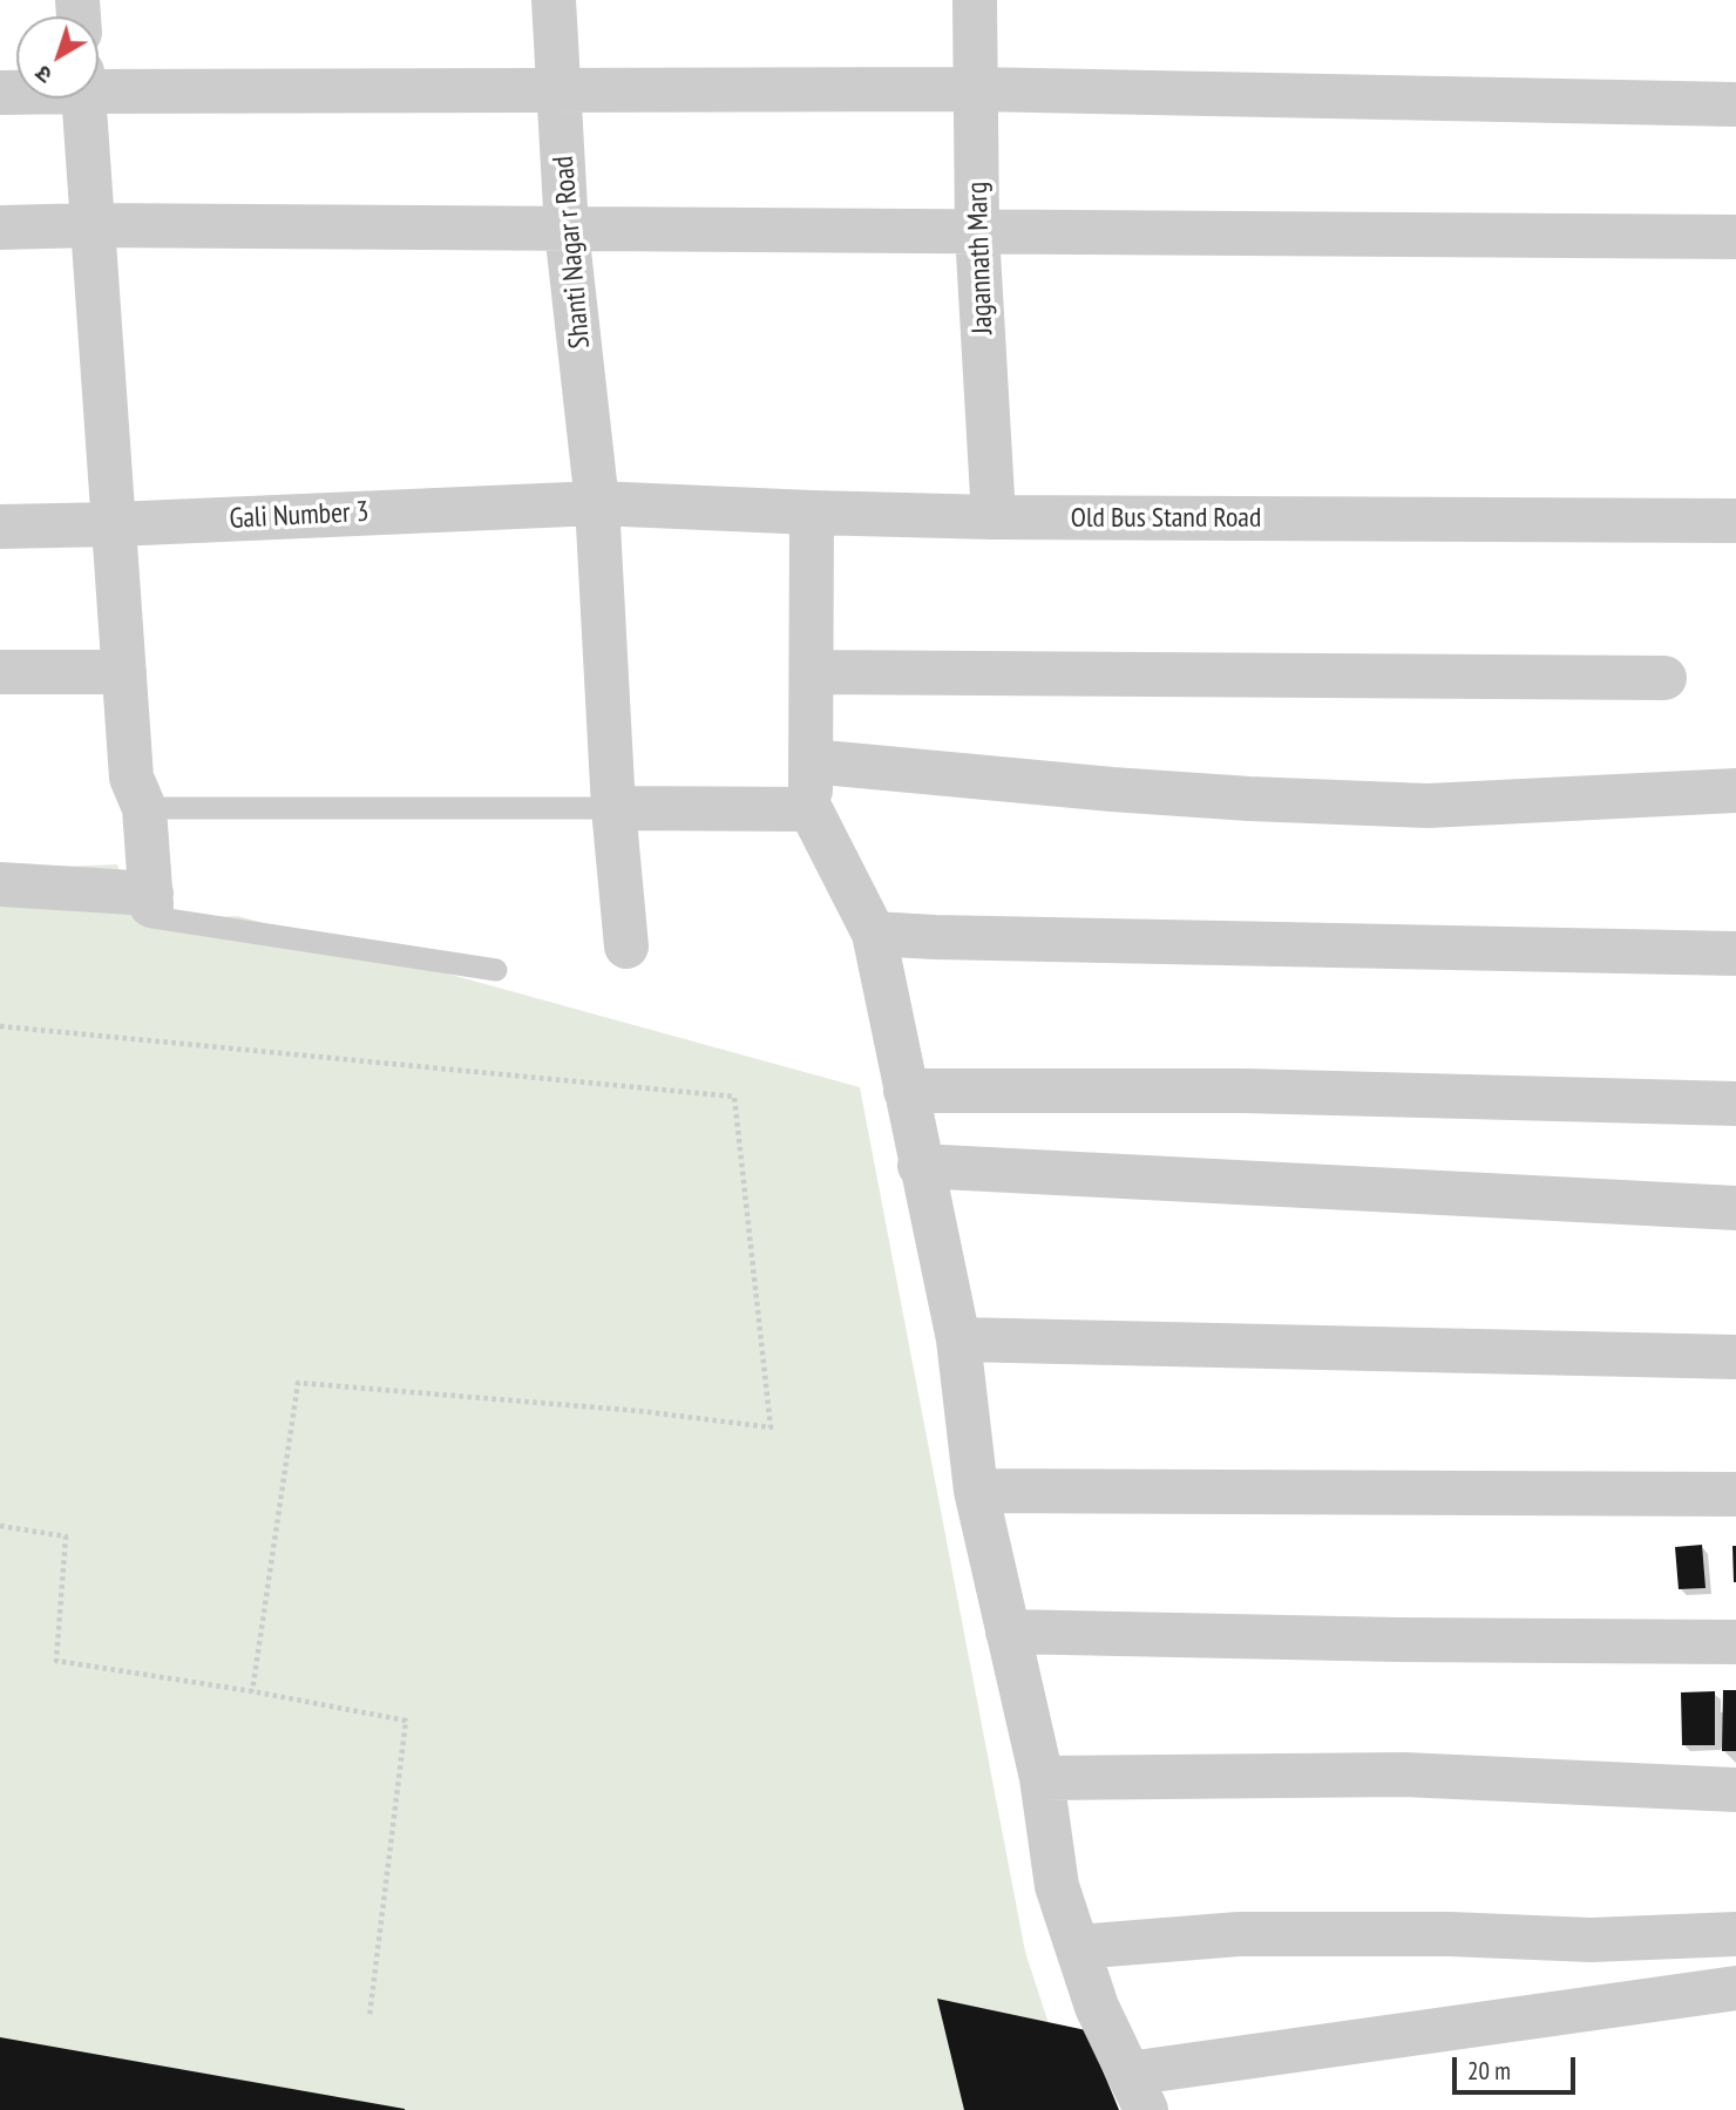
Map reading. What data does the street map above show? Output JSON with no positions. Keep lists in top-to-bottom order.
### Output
{
  "streets": {
    "street": [
      "Shanti Nagar r Road",
      "Jagannath Marg",
      "Gali Number 3",
      "Old Bus Stand Road"
    ]
  },
  "crossings": [
    ["Shanti Nagar r Road", "Gali Number 3"],
    ["Shanti Nagar r Road", "Old Bus Stand Road"],
    ["Jagannath Marg", "Old Bus Stand Road"],
    ["Gali Number 3", "Old Bus Stand Road"]
  ],
  "scale_bar": "20 m",
  "north": "bottom left"
}
